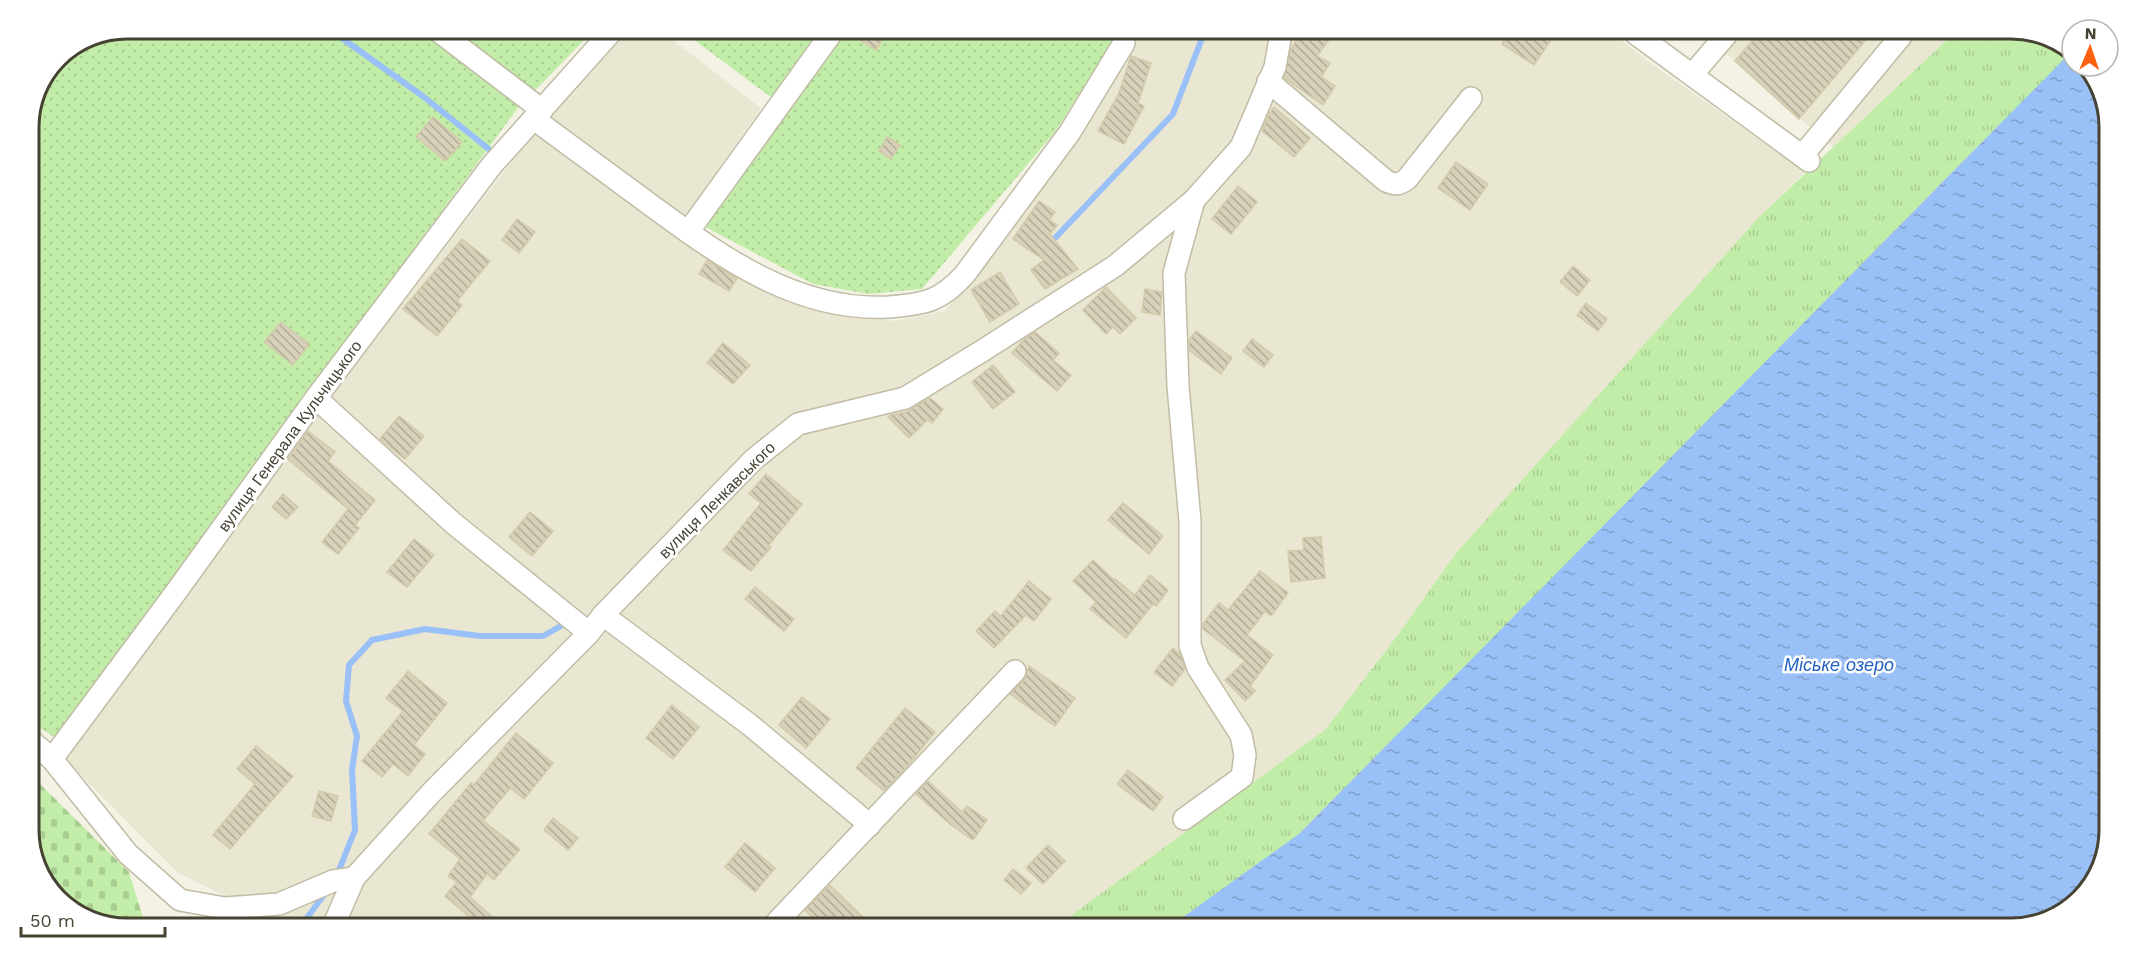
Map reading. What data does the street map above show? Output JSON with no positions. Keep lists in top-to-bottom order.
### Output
{
  "streets": {
    "street": ["вулиця Генерала Кульчицького", "вулиця Ленкавського"]
  },
  "water": ["Міське озеро"],
  "scale_bar": "50 m",
  "north": "top"
}
